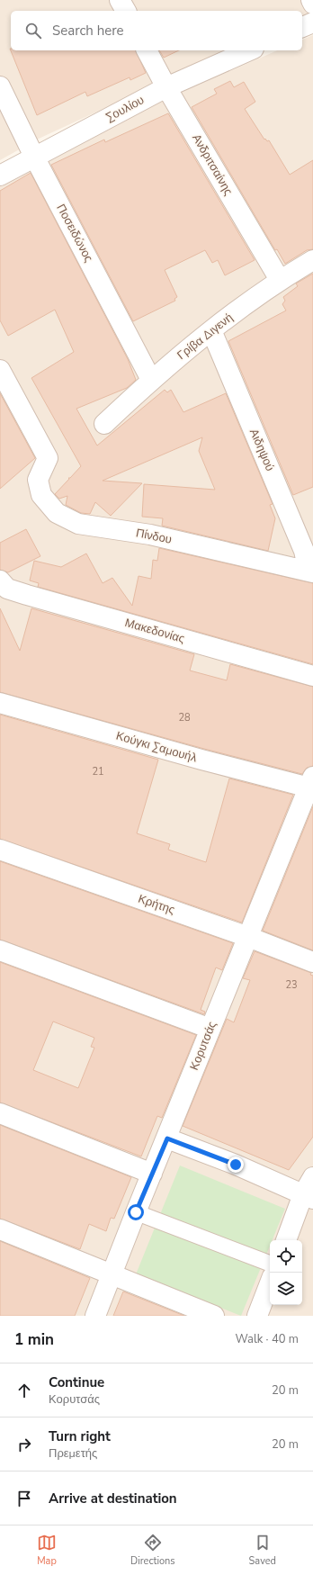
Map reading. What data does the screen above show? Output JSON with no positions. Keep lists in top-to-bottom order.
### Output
{
  "streets": {
    "street": [
      "Σουλίου",
      "Ανδριτσαίνης",
      "Ποσειδώνος",
      "Γρίβα Διγενή",
      "Αιδηψού",
      "Πίνδου",
      "Μακεδονίας",
      "Κούγκι Σαμουήλ",
      "Κρήτης",
      "Κορυτσάς"
    ]
  },
  "crossings": [
    ["Σουλίου", "Ανδριτσαίνης"],
    ["Σουλίου", "Ποσειδώνος"],
    ["Ανδριτσαίνης", "Γρίβα Διγενή"],
    ["Ποσειδώνος", "Γρίβα Διγενή"],
    ["Γρίβα Διγενή", "Αιδηψού"],
    ["Αιδηψού", "Πίνδου"],
    ["Κούγκι Σαμουήλ", "Κορυτσάς"],
    ["Κρήτης", "Κορυτσάς"]
  ],
  "house_numbers": ["28", "21", "23"],
  "page": {
    "search": "Search here",
    "heading": ["1 min", "Walk · 40 m"],
    "list": [
      ["Continue", "Κορυτσάς", "20 m"],
      ["Turn right", "Πρεμετής", "20 m"],
      "Arrive at destination"
    ],
    "nav": ["Map", "Directions", "Saved"]
  }
}
